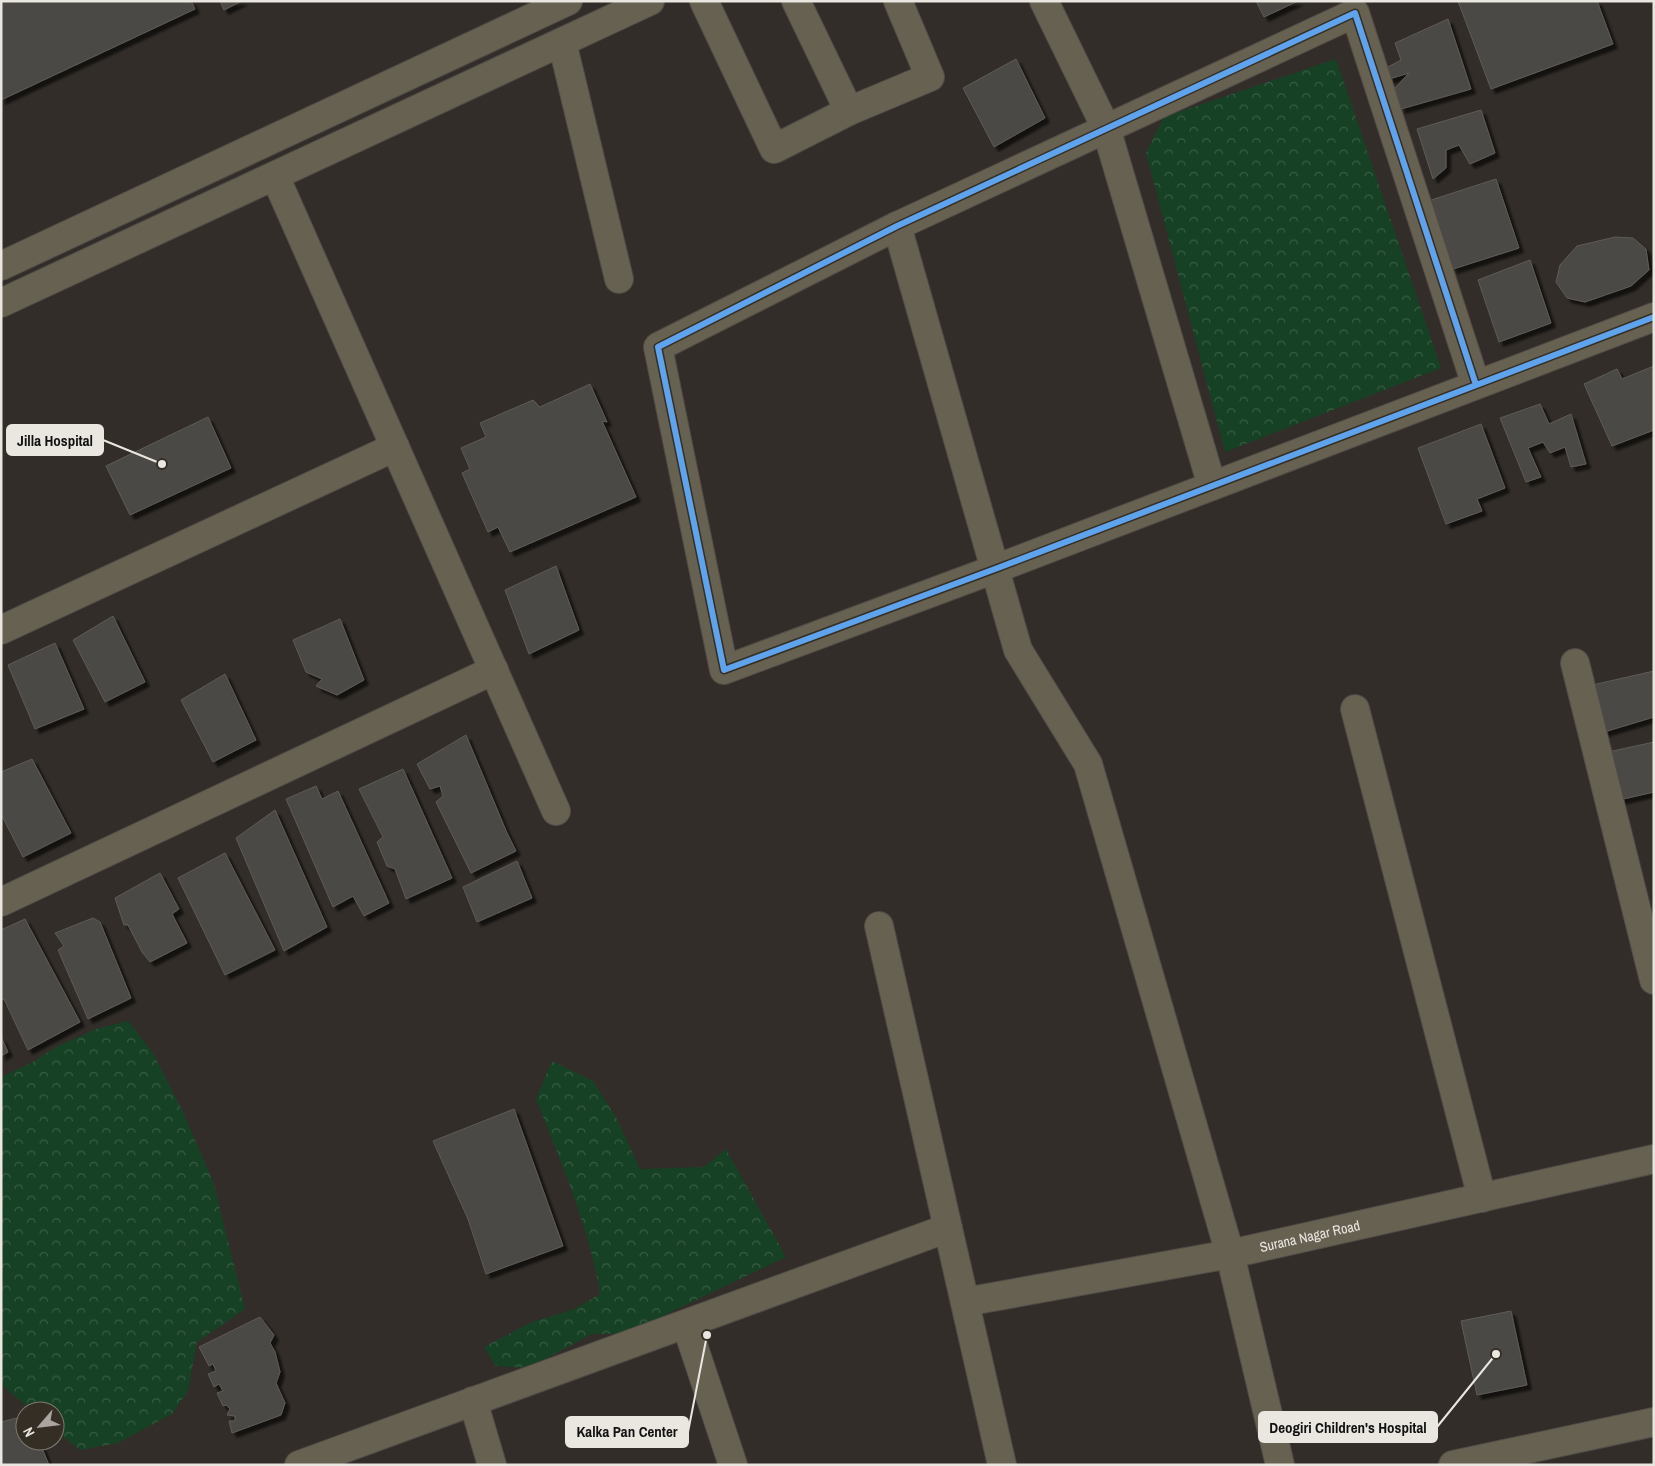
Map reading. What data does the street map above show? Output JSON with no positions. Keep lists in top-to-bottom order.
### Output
{
  "streets": {
    "street": ["Surana Nagar Road"]
  },
  "places": ["Jilla Hospital", "Kalka Pan Center", "Deogiri Children's Hospital"],
  "north": "bottom left"
}
